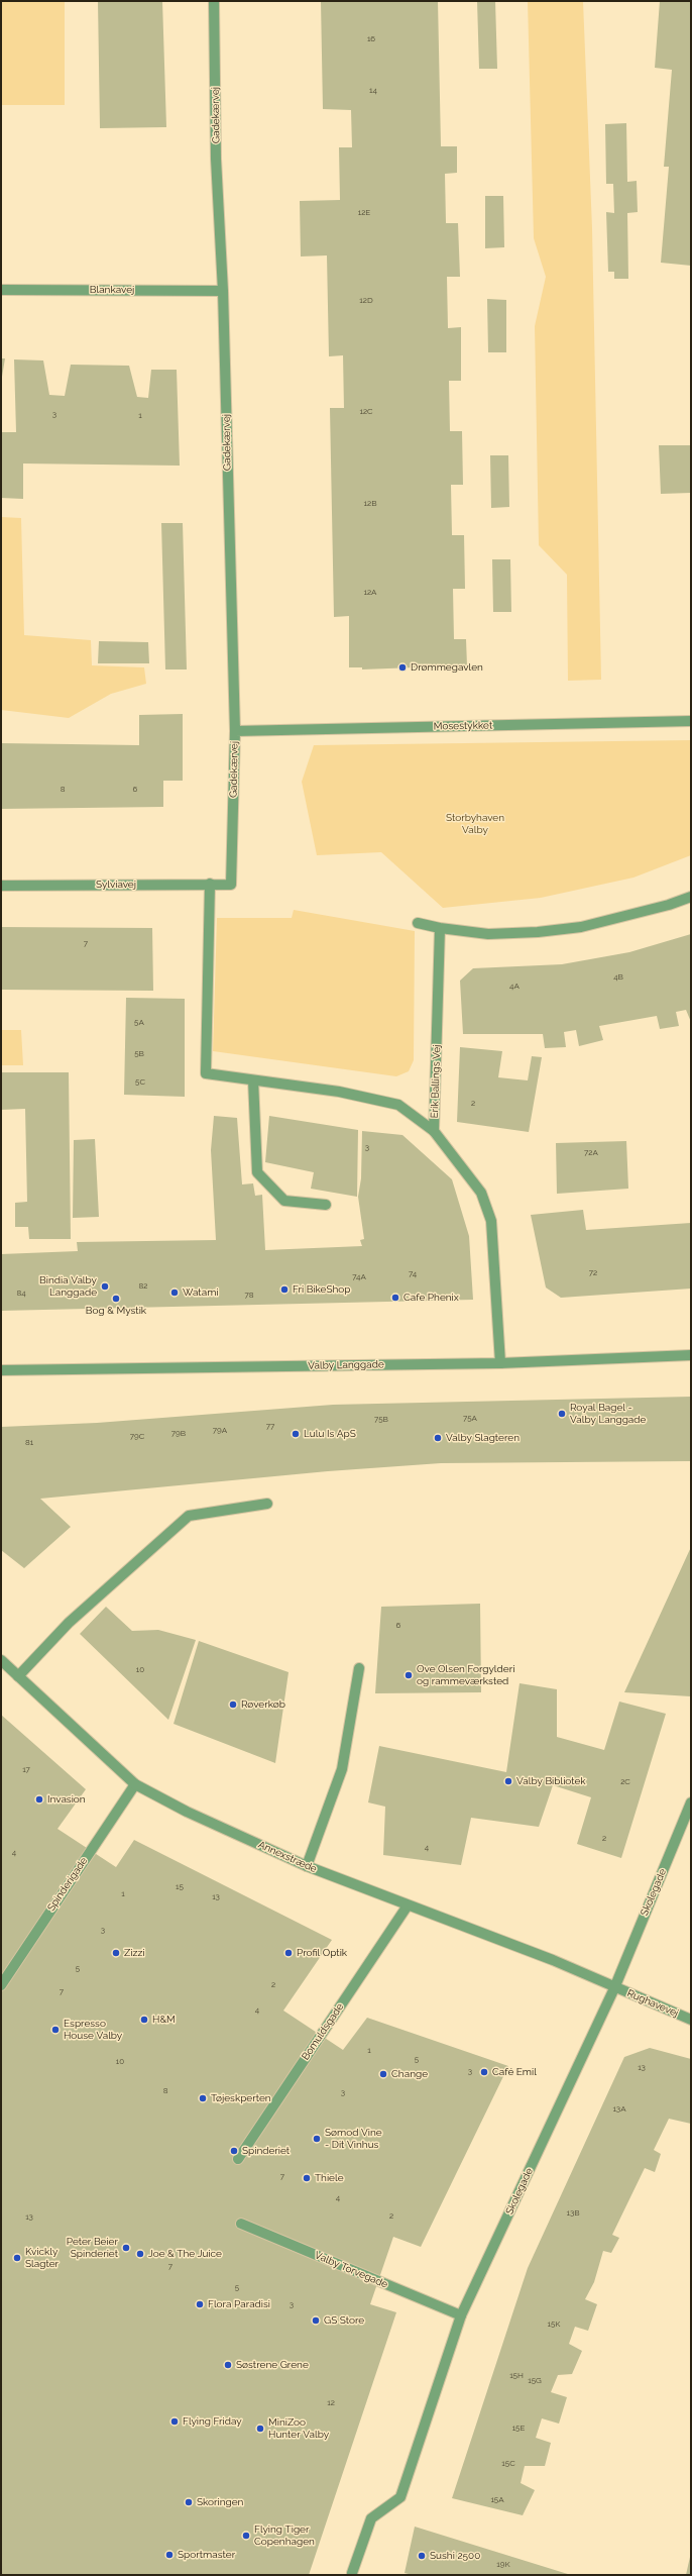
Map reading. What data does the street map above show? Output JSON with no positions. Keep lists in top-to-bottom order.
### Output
{
  "streets": {
    "street": [
      "Gadekærvej",
      "Blankavej",
      "Mosestykket",
      "Sylviavej",
      "Erik Ballings Vej",
      "Valby Langgade",
      "Annexstræde",
      "Spinderigade",
      "Skolegade",
      "Rughavevej",
      "Bomuldsgade",
      "Valby Torvegade"
    ]
  },
  "crossings": [
    ["Gadekærvej", "Blankavej"],
    ["Gadekærvej", "Mosestykket"],
    ["Gadekærvej", "Sylviavej"],
    ["Erik Ballings Vej", "Valby Langgade"],
    ["Annexstræde", "Spinderigade"],
    ["Annexstræde", "Skolegade"],
    ["Annexstræde", "Rughavevej"],
    ["Annexstræde", "Bomuldsgade"],
    ["Skolegade", "Rughavevej"],
    ["Skolegade", "Valby Torvegade"]
  ],
  "parks": ["Storbyhaven Valby"],
  "places": [
    "Drømmegavlen",
    "Bindia Valby Langgade",
    "Fri BikeShop",
    "Watami",
    "Cafe Phenix",
    "Bog & Mystik",
    "Royal Bagel - Valby Langgade",
    "Lulu Is ApS",
    "Valby Slagteren",
    "Ove Olsen Forgylderi og rammeværksted",
    "Røverkøb",
    "Valby Bibliotek",
    "Invasion",
    "Zizzi",
    "Profil Optik",
    "H&M",
    "Espresso House Valby",
    "Café Emil",
    "Change",
    "Tøjeskperten",
    "Sømod Vine - Dit Vinhus",
    "Spinderiet",
    "Thiele",
    "Peter Beier Spinderiet",
    "Joe & The Juice",
    "Kvickly Slagter",
    "Flora Paradisi",
    "GS Store",
    "Søstrene Grene",
    "Flying Friday",
    "MiniZoo Hunter Valby",
    "Skoringen",
    "Flying Tiger Copenhagen",
    "Sportmaster",
    "Sushi 2500"
  ],
  "house_numbers": [
    "16",
    "14",
    "12E",
    "12D",
    "12C",
    "3",
    "1",
    "12B",
    "12A",
    "8",
    "6",
    "7",
    "4B",
    "4A",
    "5A",
    "5B",
    "5C",
    "2",
    "3",
    "72A",
    "72",
    "74",
    "74A",
    "82",
    "84",
    "78",
    "75A",
    "75B",
    "77",
    "79A",
    "79B",
    "79C",
    "81",
    "6",
    "10",
    "17",
    "2C",
    "2",
    "4",
    "4",
    "15",
    "1",
    "13",
    "3",
    "5",
    "2",
    "7",
    "4",
    "1",
    "5",
    "10",
    "13",
    "3",
    "8",
    "3",
    "13A",
    "7",
    "4",
    "13B",
    "2",
    "13",
    "7",
    "5",
    "3",
    "15K",
    "15H",
    "15G",
    "12",
    "15E",
    "15C",
    "15A",
    "19K"
  ]
}
